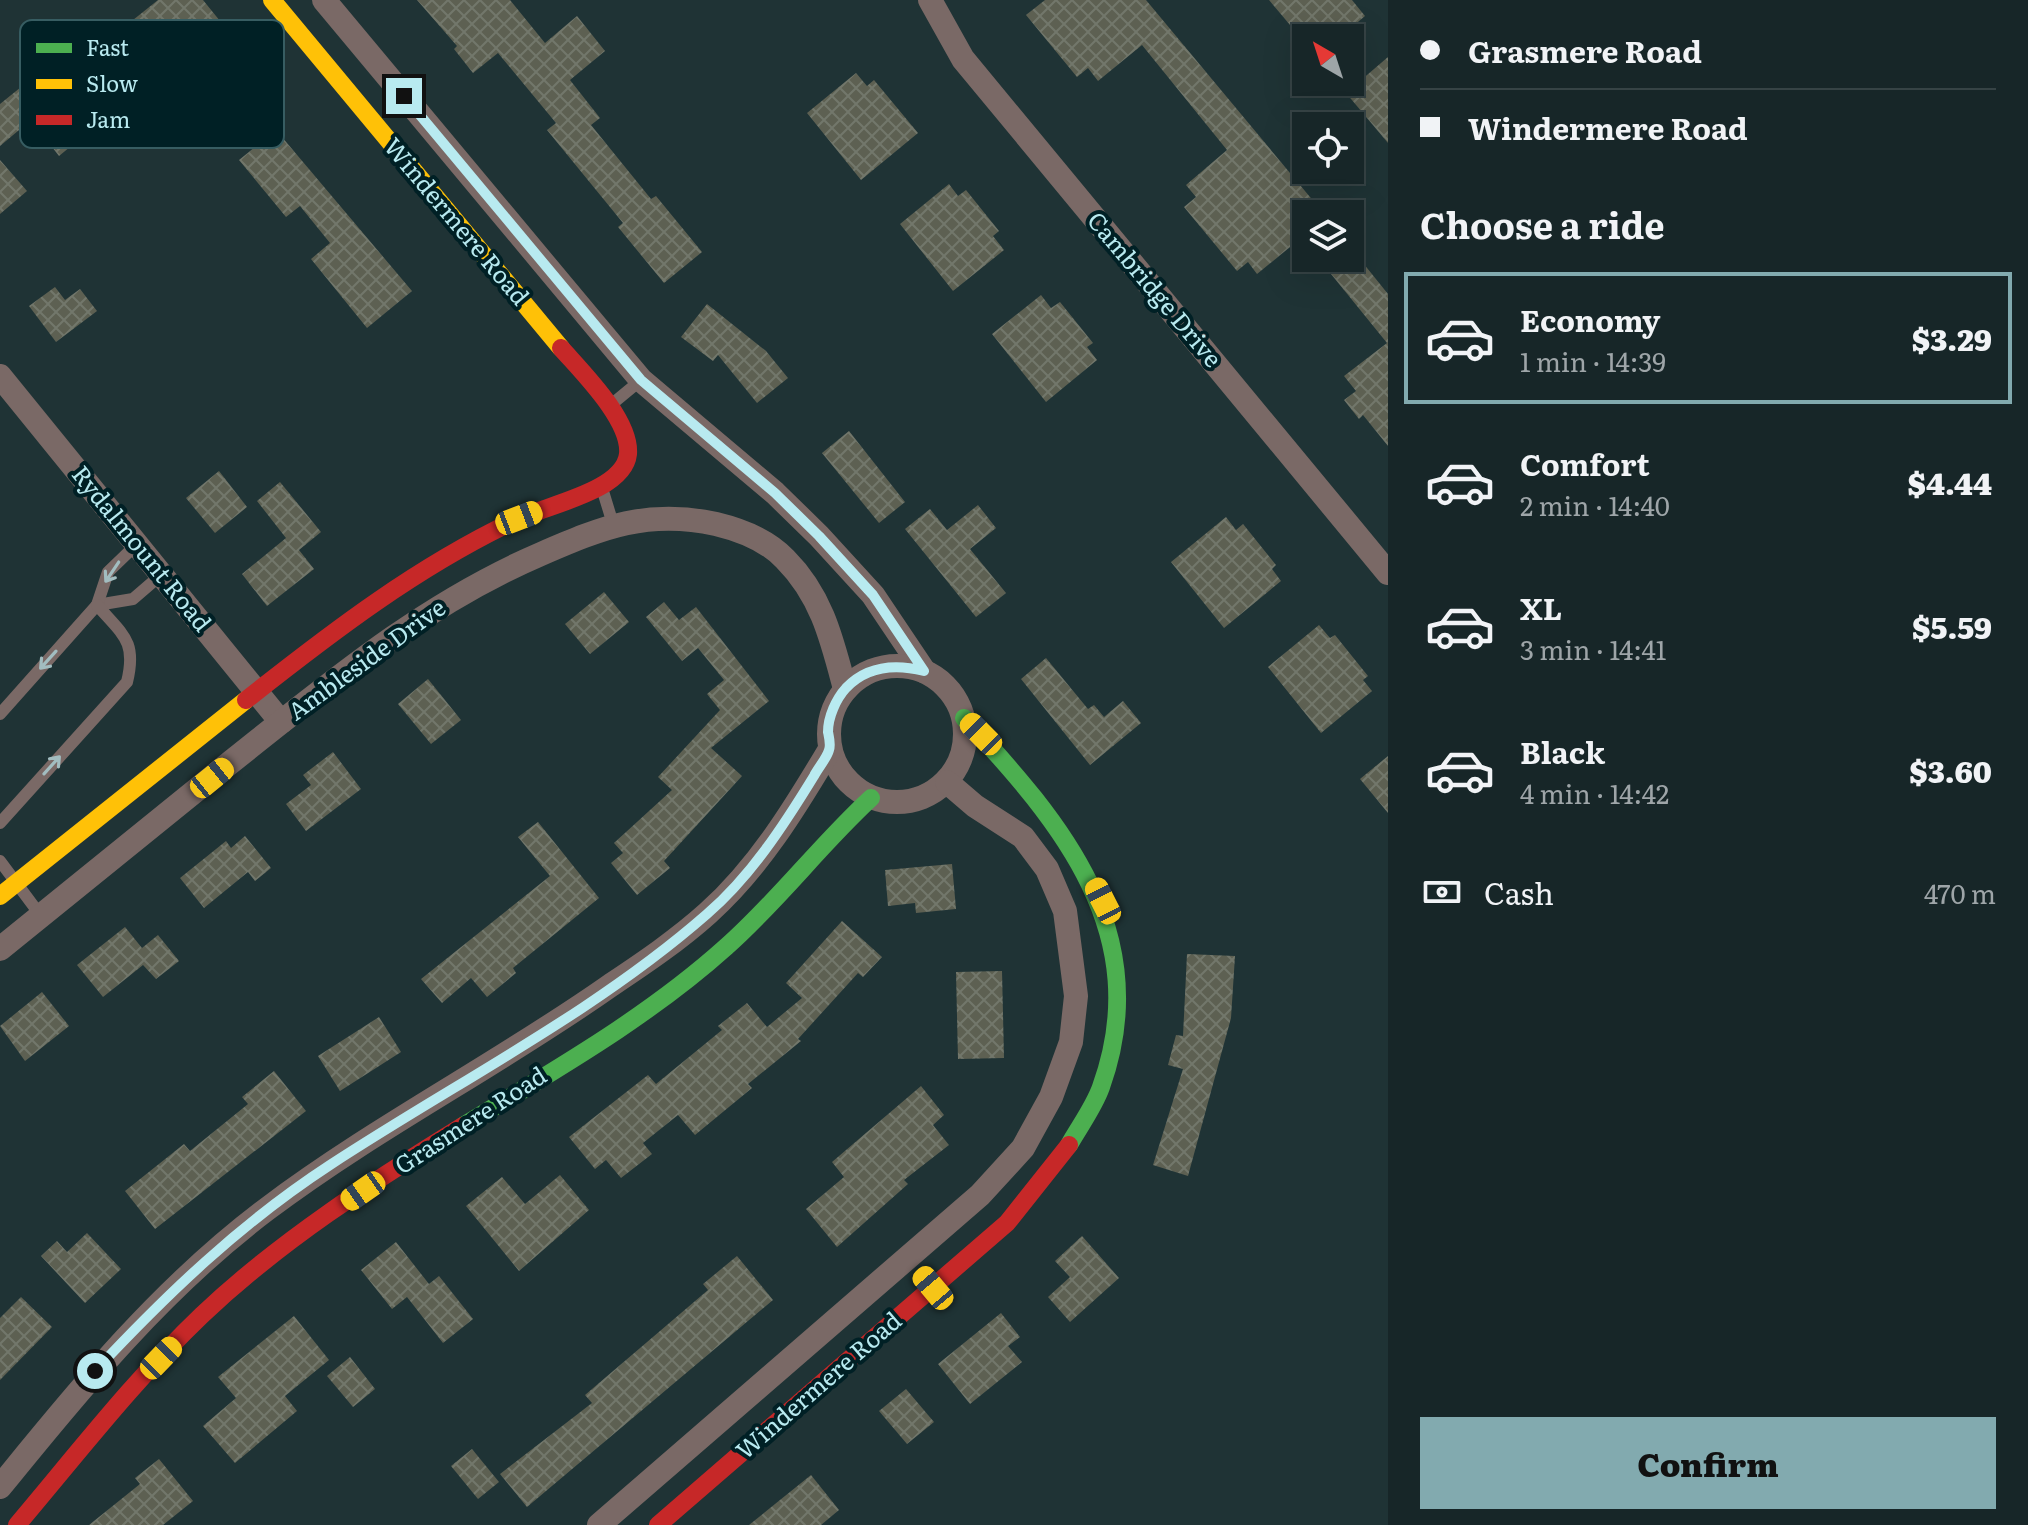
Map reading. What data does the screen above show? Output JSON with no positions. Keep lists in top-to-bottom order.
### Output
{
  "streets": {
    "street": [
      "Windermere Road",
      "Cambridge Drive",
      "Rydalmount Road",
      "Ambleside Drive",
      "Grasmere Road"
    ]
  },
  "crossings": [
    ["Windermere Road", "Ambleside Drive"],
    ["Windermere Road", "Grasmere Road"],
    ["Rydalmount Road", "Ambleside Drive"],
    ["Ambleside Drive", "Grasmere Road"]
  ],
  "legend": ["Fast", "Slow", "Jam"],
  "north": "top left",
  "page": {
    "banner": ["Grasmere Road", "Windermere Road"],
    "heading": "Choose a ride",
    "list": [
      {
        "name": "Economy",
        "note": "1 min · 14:39",
        "value": "$3.29"
      },
      {
        "name": "Comfort",
        "note": "2 min · 14:40",
        "value": "$4.44"
      },
      {
        "name": "XL",
        "note": "3 min · 14:41",
        "value": "$5.59"
      },
      {
        "name": "Black",
        "note": "4 min · 14:42",
        "value": "$3.60"
      }
    ],
    "pay": ["Cash", "470 m"],
    "buttons": "Confirm"
  }
}
